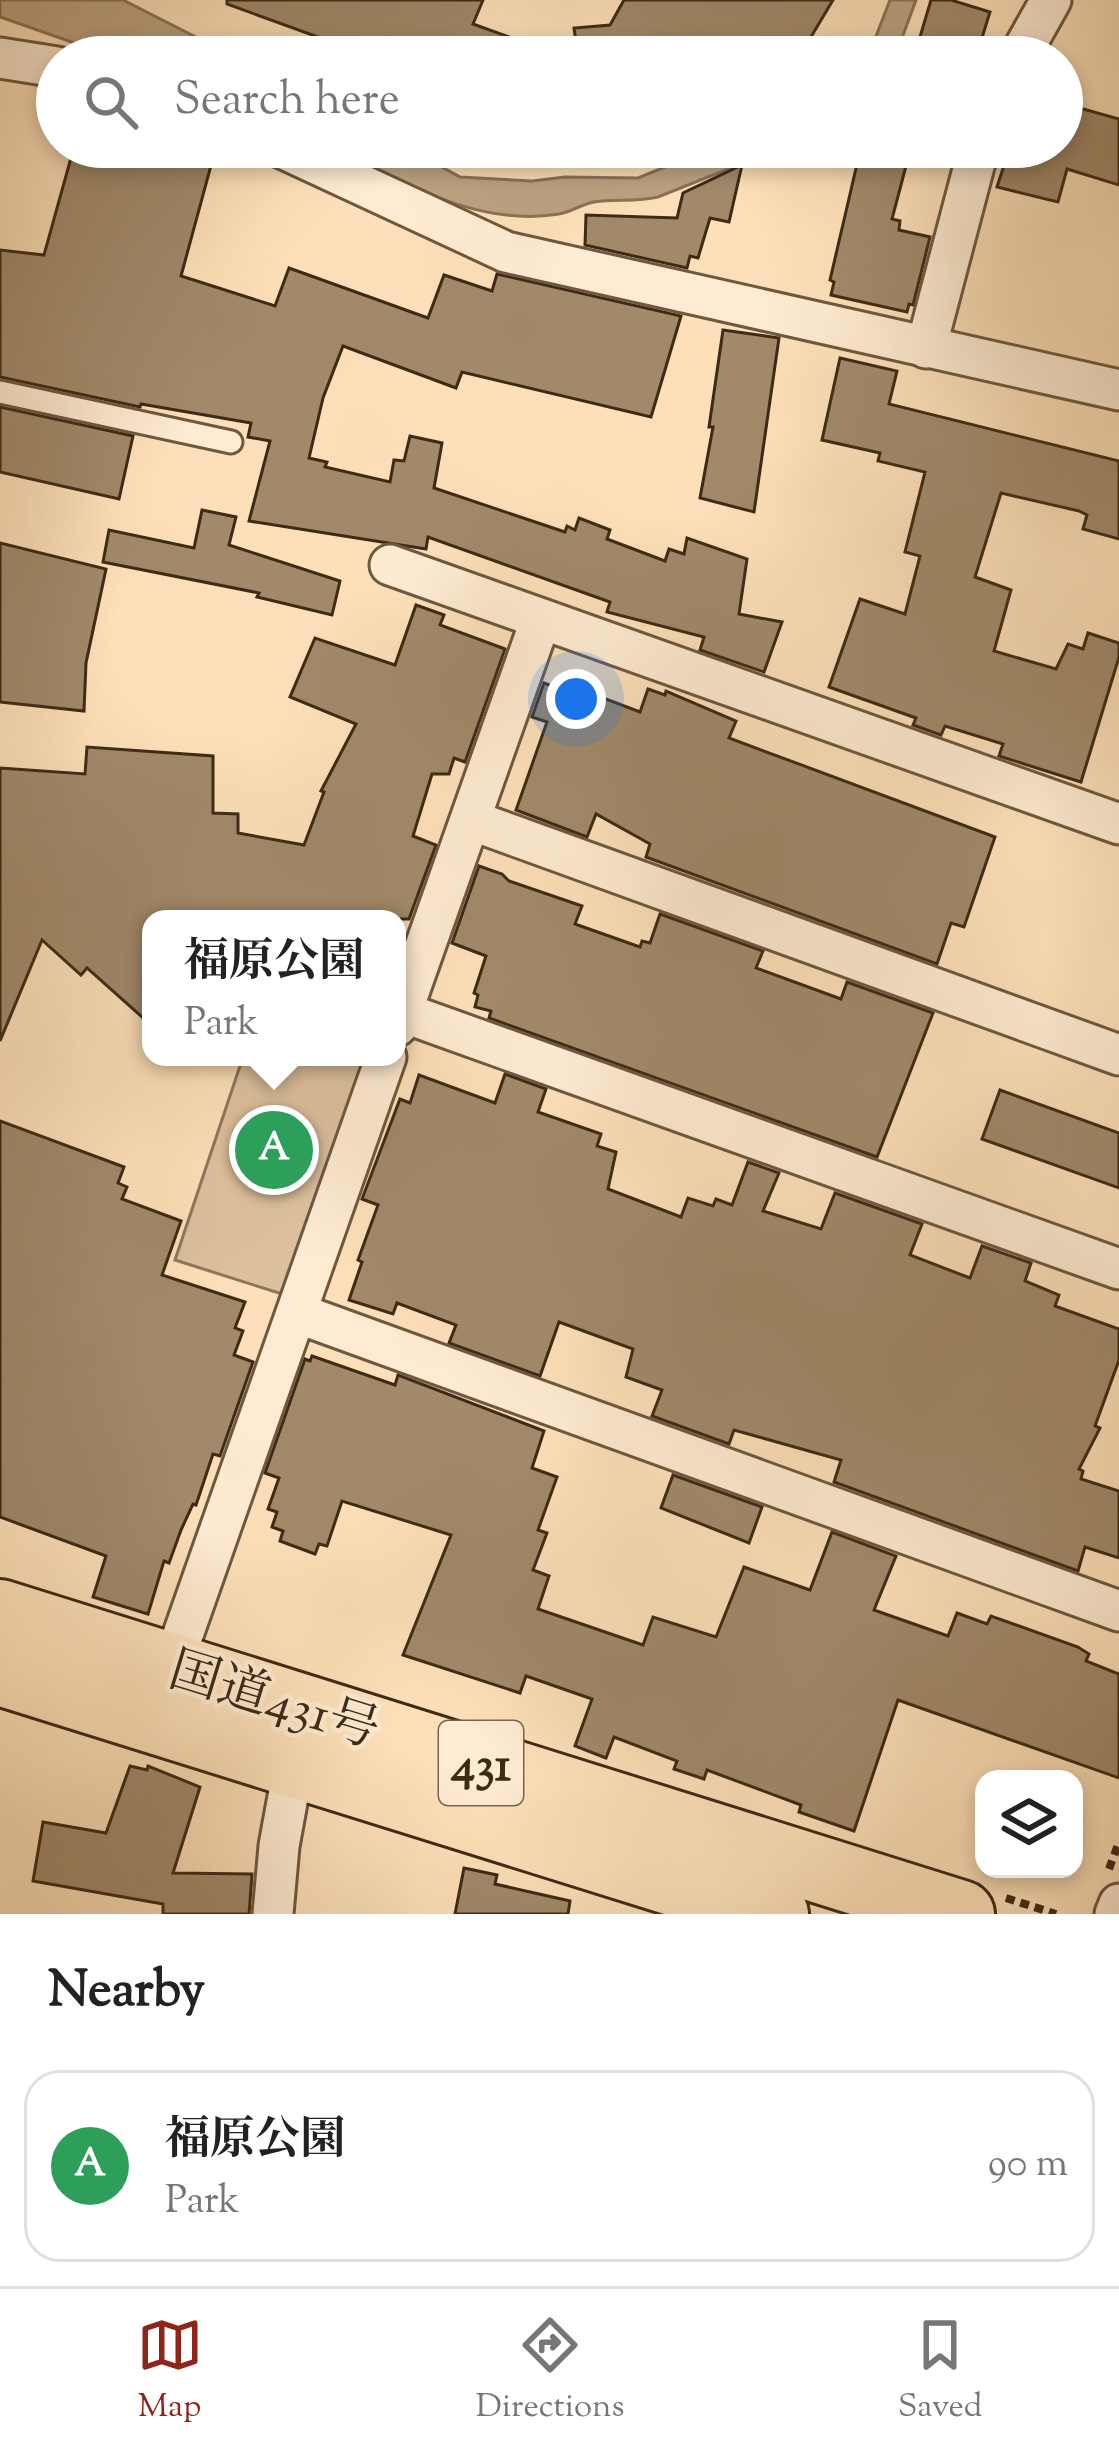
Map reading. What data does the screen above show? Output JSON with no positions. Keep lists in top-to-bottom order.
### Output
{
  "streets": {
    "highway": ["国道431号", "431"]
  },
  "page": {
    "search": "Search here",
    "popup": ["福原公園", "Park"],
    "pins": "A",
    "heading": "Nearby",
    "list": [
      {
        "mark": "A",
        "name": "福原公園",
        "note": "Park",
        "value": "90 m"
      }
    ],
    "nav": ["Map", "Directions", "Saved"]
  }
}
